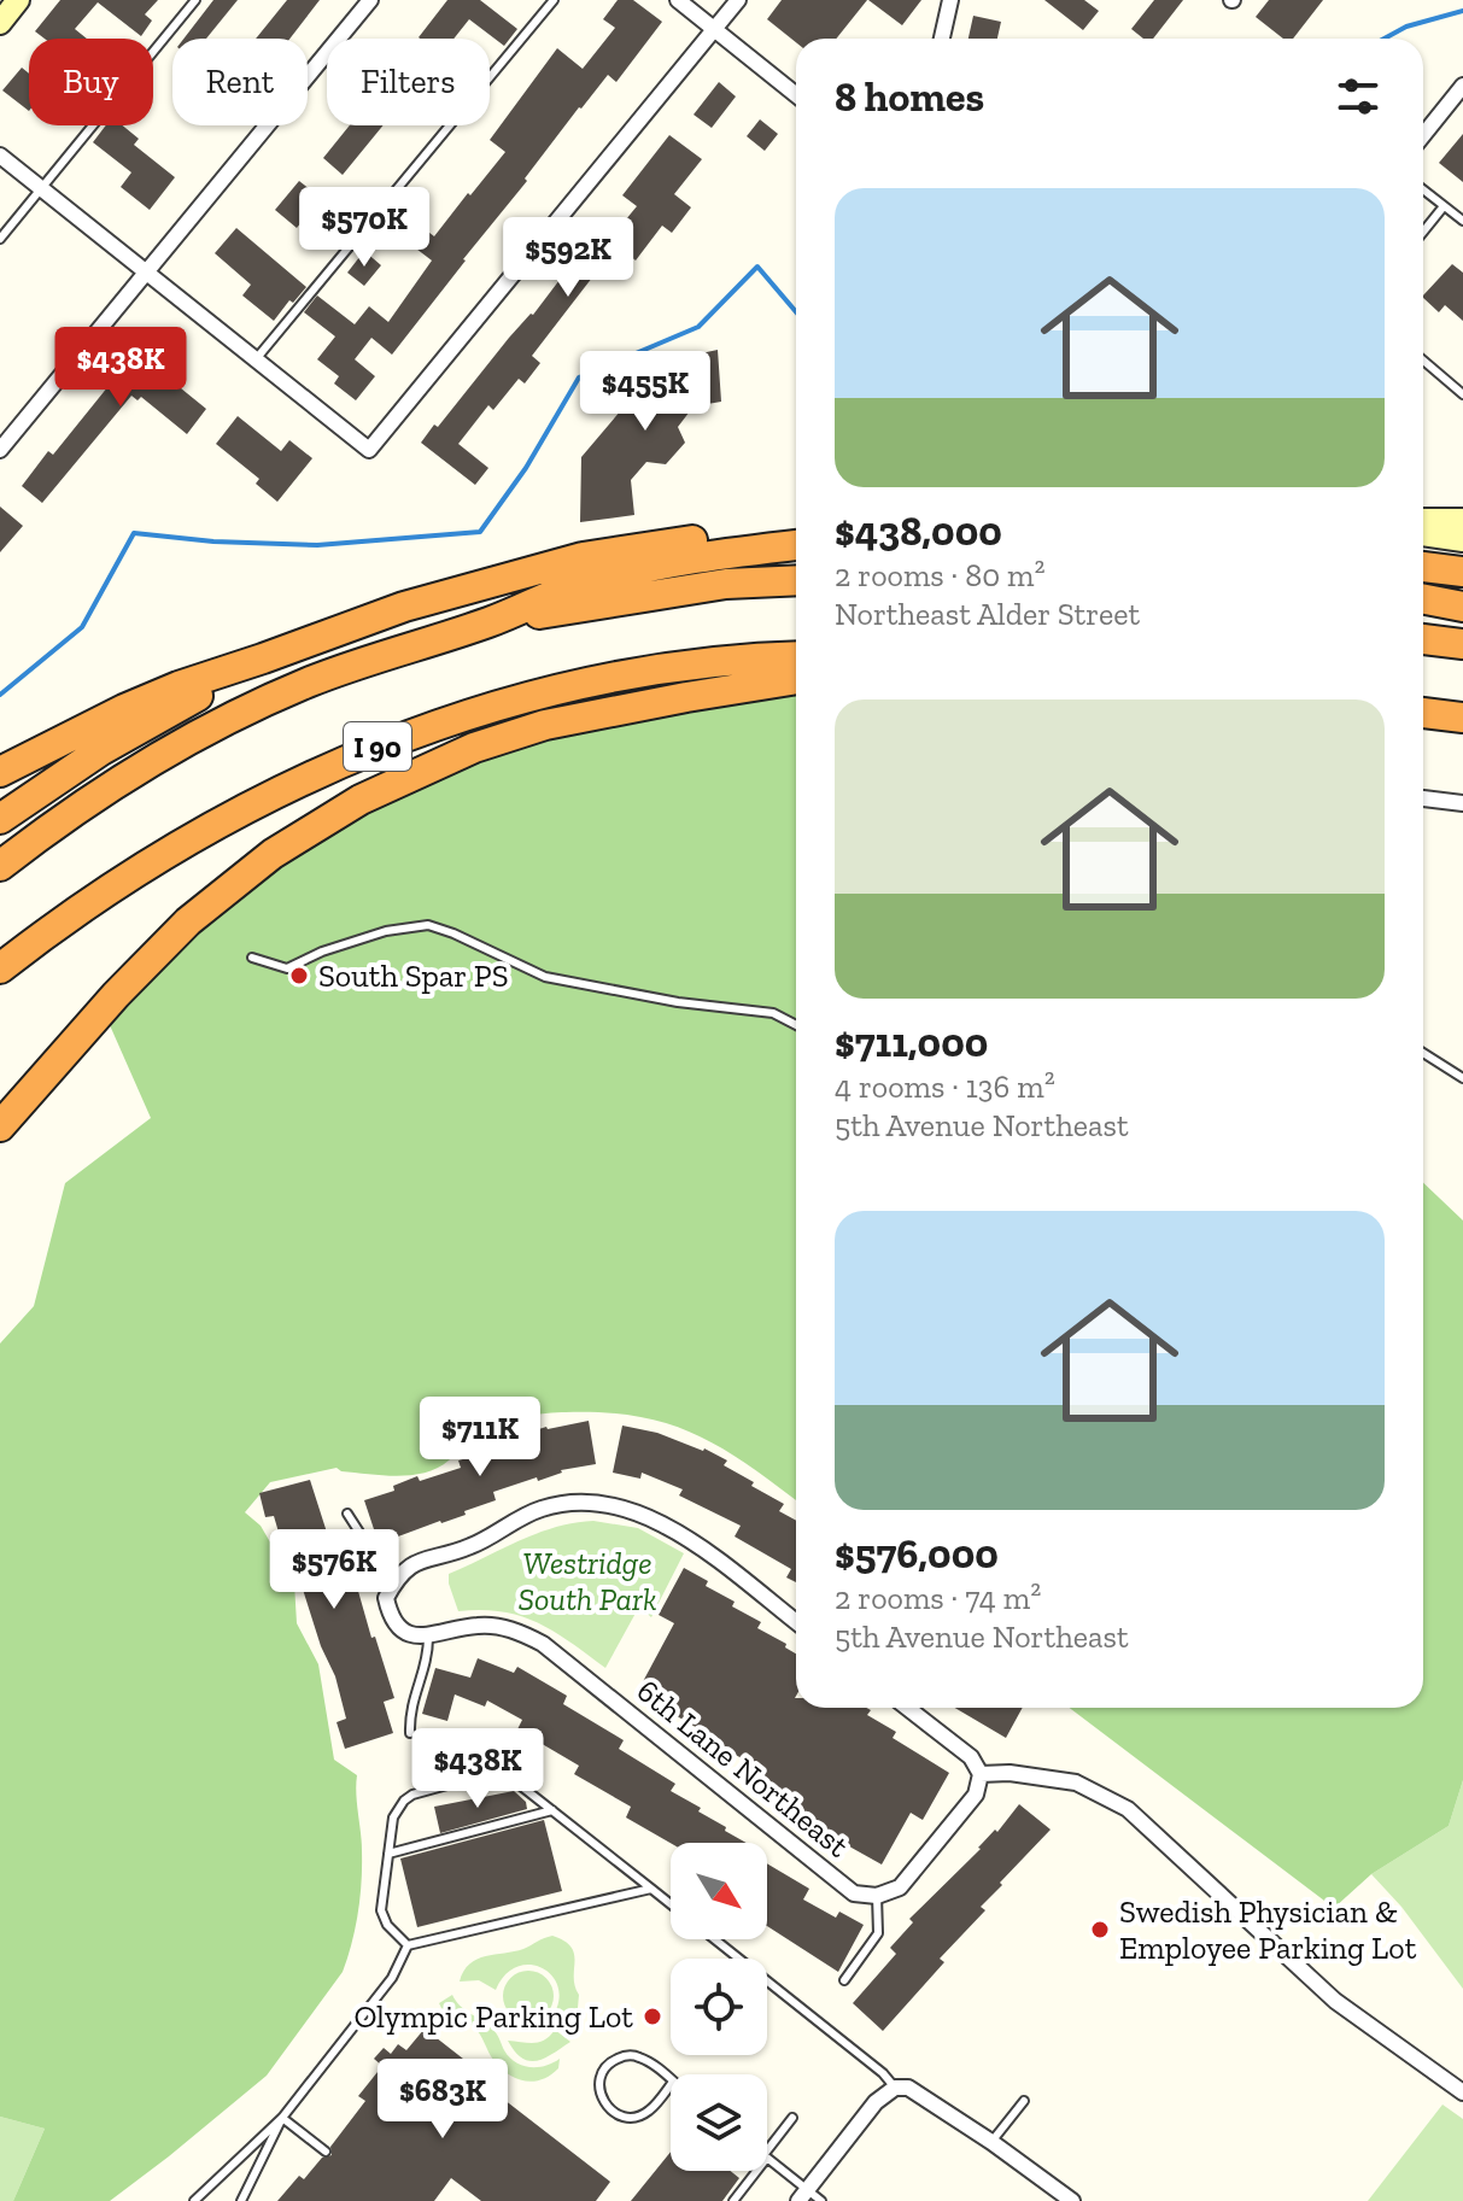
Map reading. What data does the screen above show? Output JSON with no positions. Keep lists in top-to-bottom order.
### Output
{
  "streets": {
    "highway": ["I 90"],
    "street": ["6th Lane Northeast"]
  },
  "parks": ["Westridge South Park"],
  "places": ["South Spar PS", "Swedish Physician & Employee Parking Lot", "Olympic Parking Lot"],
  "north": "bottom right",
  "page": {
    "chip": ["Buy", "Rent", "Filters"],
    "heading": "8 homes",
    "list": [
      {
        "name": "$438,000",
        "note": "2 rooms · 80 m² · Northeast Alder Street"
      },
      {
        "name": "$711,000",
        "note": "4 rooms · 136 m² · 5th Avenue Northeast"
      },
      {
        "name": "$576,000",
        "note": "2 rooms · 74 m² · 5th Avenue Northeast"
      }
    ],
    "price": [
      "$570K",
      "$592K",
      "$438K",
      "$455K",
      "$711K",
      "$576K",
      "$438K",
      "$683K"
    ]
  }
}
